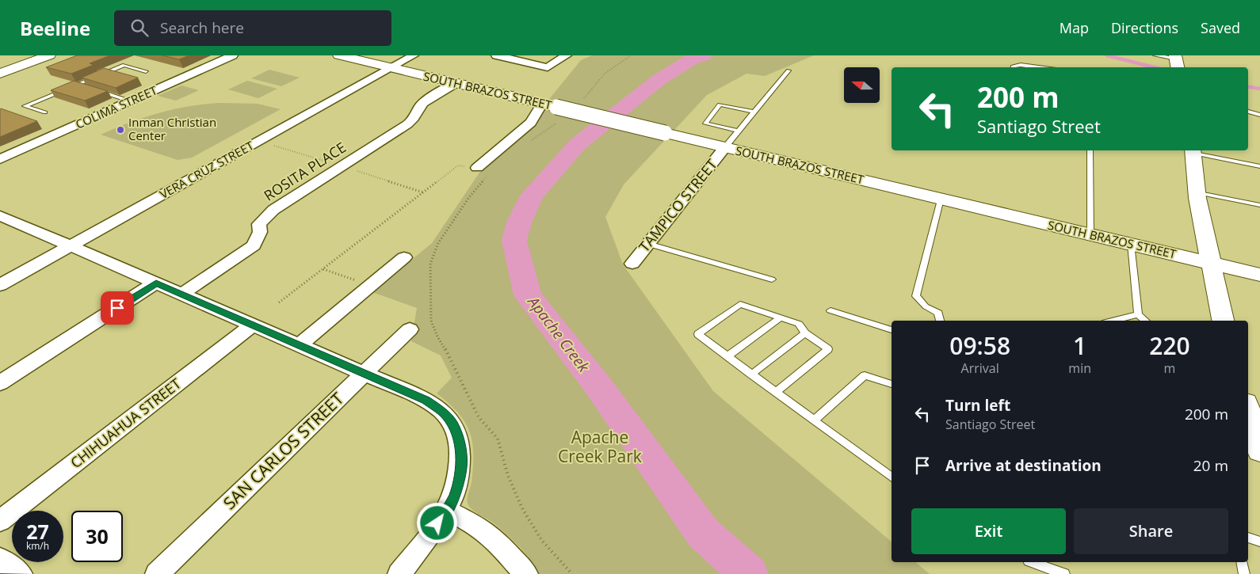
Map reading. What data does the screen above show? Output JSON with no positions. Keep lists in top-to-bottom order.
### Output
{
  "streets": {
    "street": [
      "SOUTH BRAZOS STREET",
      "COLIMA STREET",
      "VERA CRUZ STREET",
      "ROSITA PLACE",
      "TAMPICO STREET",
      "CHIHUAHUA STREET",
      "SAN CARLOS STREET"
    ]
  },
  "crossings": [
    ["SOUTH BRAZOS STREET", "VERA CRUZ STREET"],
    ["SOUTH BRAZOS STREET", "ROSITA PLACE"],
    ["SOUTH BRAZOS STREET", "TAMPICO STREET"]
  ],
  "water": ["Apache Creek"],
  "parks": ["Apache Creek Park"],
  "places": ["Inman Christian Center"],
  "north": "left",
  "page": {
    "header": "Beeline",
    "search": "Search here",
    "nav": ["Map", "Directions", "Saved"],
    "turn": ["200 m", "Santiago Street"],
    "eta": [
      "09:58",
      "Arrival",
      "1",
      "min",
      "220",
      "m"
    ],
    "list": [
      {
        "name": "Turn left",
        "note": "Santiago Street",
        "value": "200 m"
      },
      {
        "name": "Arrive at destination",
        "value": "20 m"
      }
    ],
    "buttons": ["Exit", "Share"],
    "speed": "27 km/h",
    "limit": "30"
  }
}
